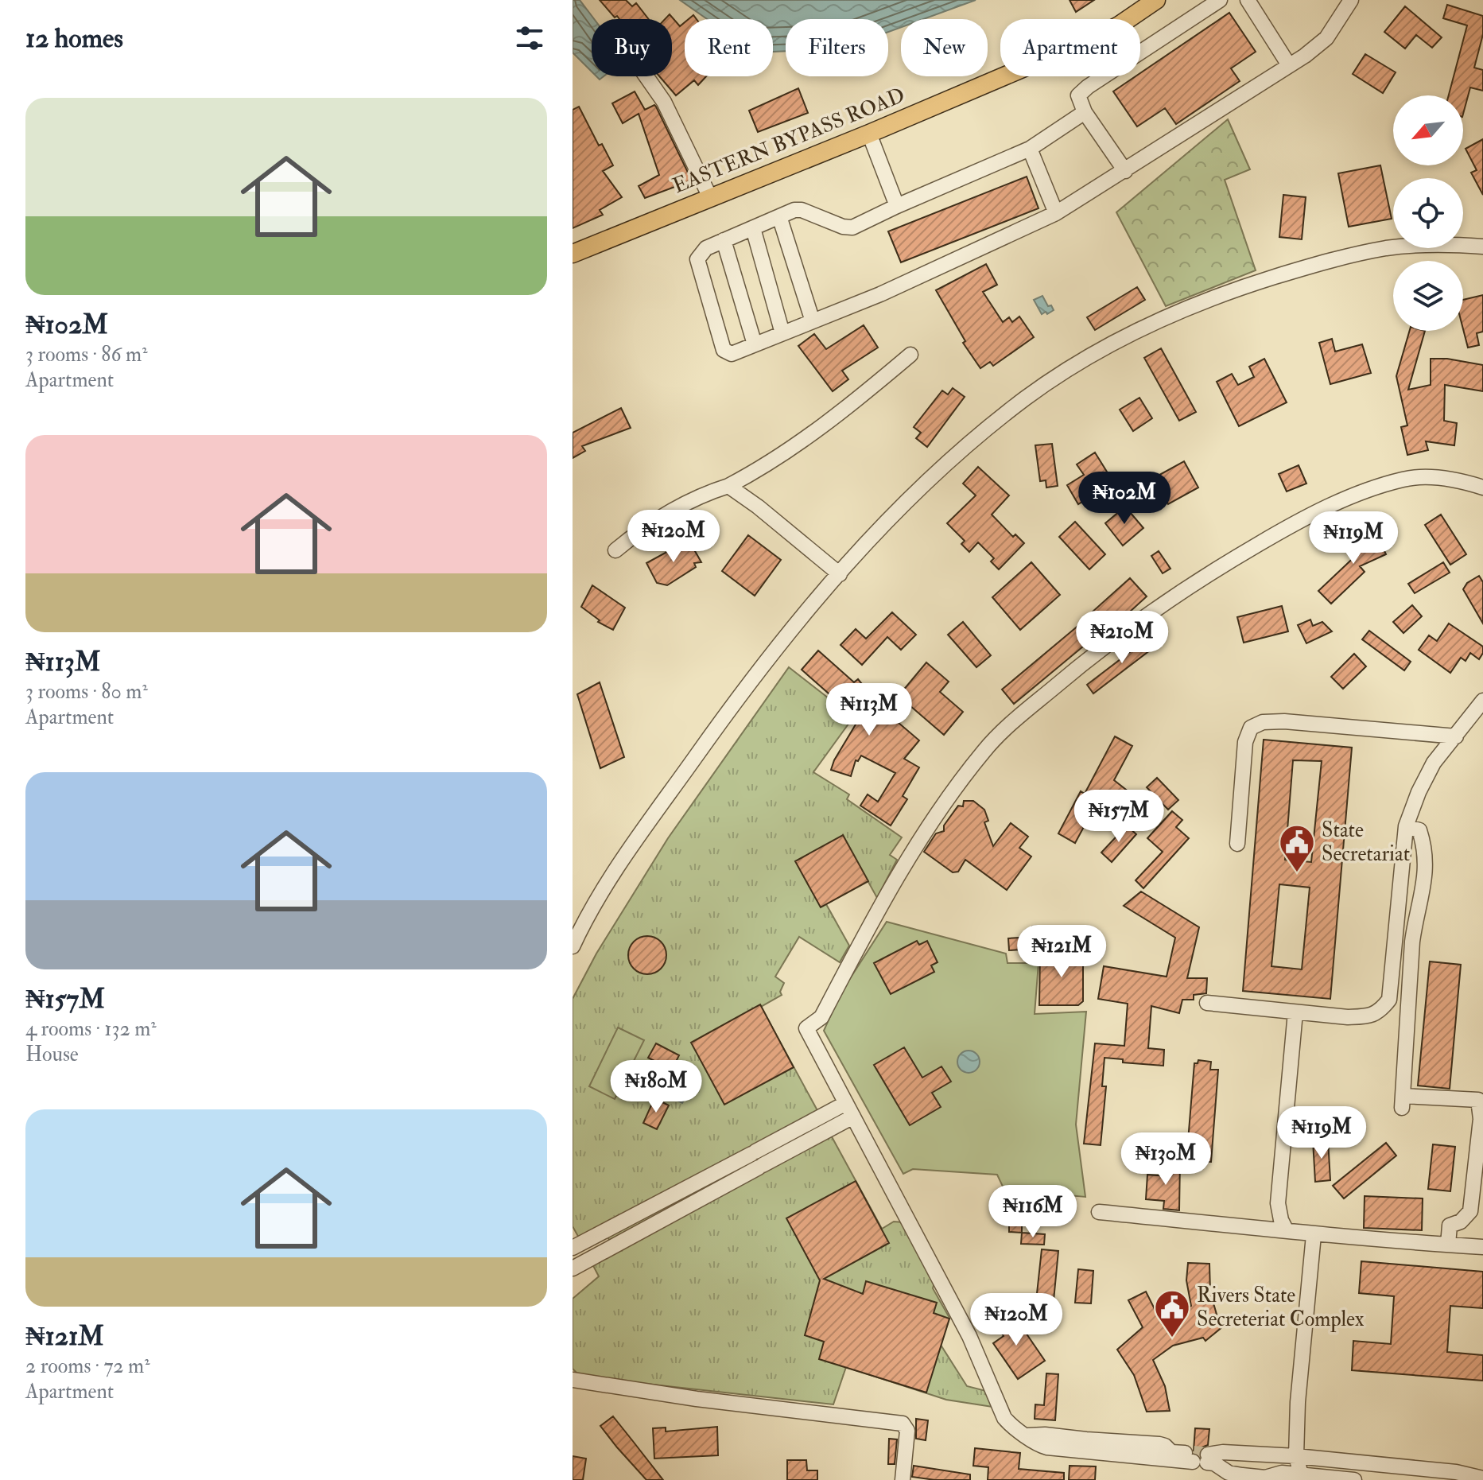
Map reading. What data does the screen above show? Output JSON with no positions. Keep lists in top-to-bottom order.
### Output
{
  "streets": {
    "main road": ["EASTERN BYPASS ROAD"]
  },
  "places": {
    "public building": ["State Secretariat", "Rivers State Secreteriat Complex"]
  },
  "north": "bottom left",
  "page": {
    "heading": "12 homes",
    "chip": [
      "Buy",
      "Rent",
      "Filters",
      "New",
      "Apartment"
    ],
    "list": [
      {
        "name": "₦102M",
        "note": "3 rooms · 86 m² · Apartment"
      },
      {
        "name": "₦113M",
        "note": "3 rooms · 80 m² · Apartment"
      },
      {
        "name": "₦157M",
        "note": "4 rooms · 132 m² · House"
      },
      {
        "name": "₦121M",
        "note": "2 rooms · 72 m² · Apartment"
      }
    ],
    "price": [
      "₦102M",
      "₦120M",
      "₦119M",
      "₦210M",
      "₦113M",
      "₦157M",
      "₦121M",
      "₦180M",
      "₦119M",
      "₦130M",
      "₦116M",
      "₦120M"
    ]
  }
}
